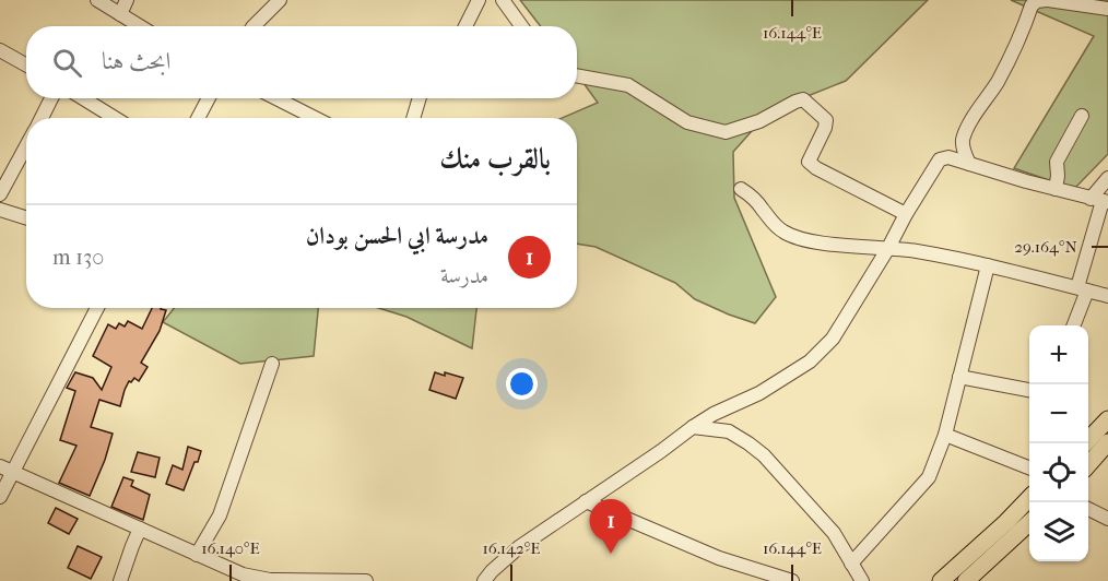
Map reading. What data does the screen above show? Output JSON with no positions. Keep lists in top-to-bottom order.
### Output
{
  "page": {
    "search": "ابحث هنا",
    "heading": "بالقرب منك",
    "list": [
      {
        "mark": "1",
        "name": "مدرسة ابي الحسن بودان",
        "note": "مدرسة",
        "value": "130 m"
      }
    ],
    "map_buttons": ["+", "−"],
    "pins": "1"
  },
  "coordinates": [
    "16.144°E",
    "29.164°N",
    "16.140°E",
    "16.142°E"
  ]
}
